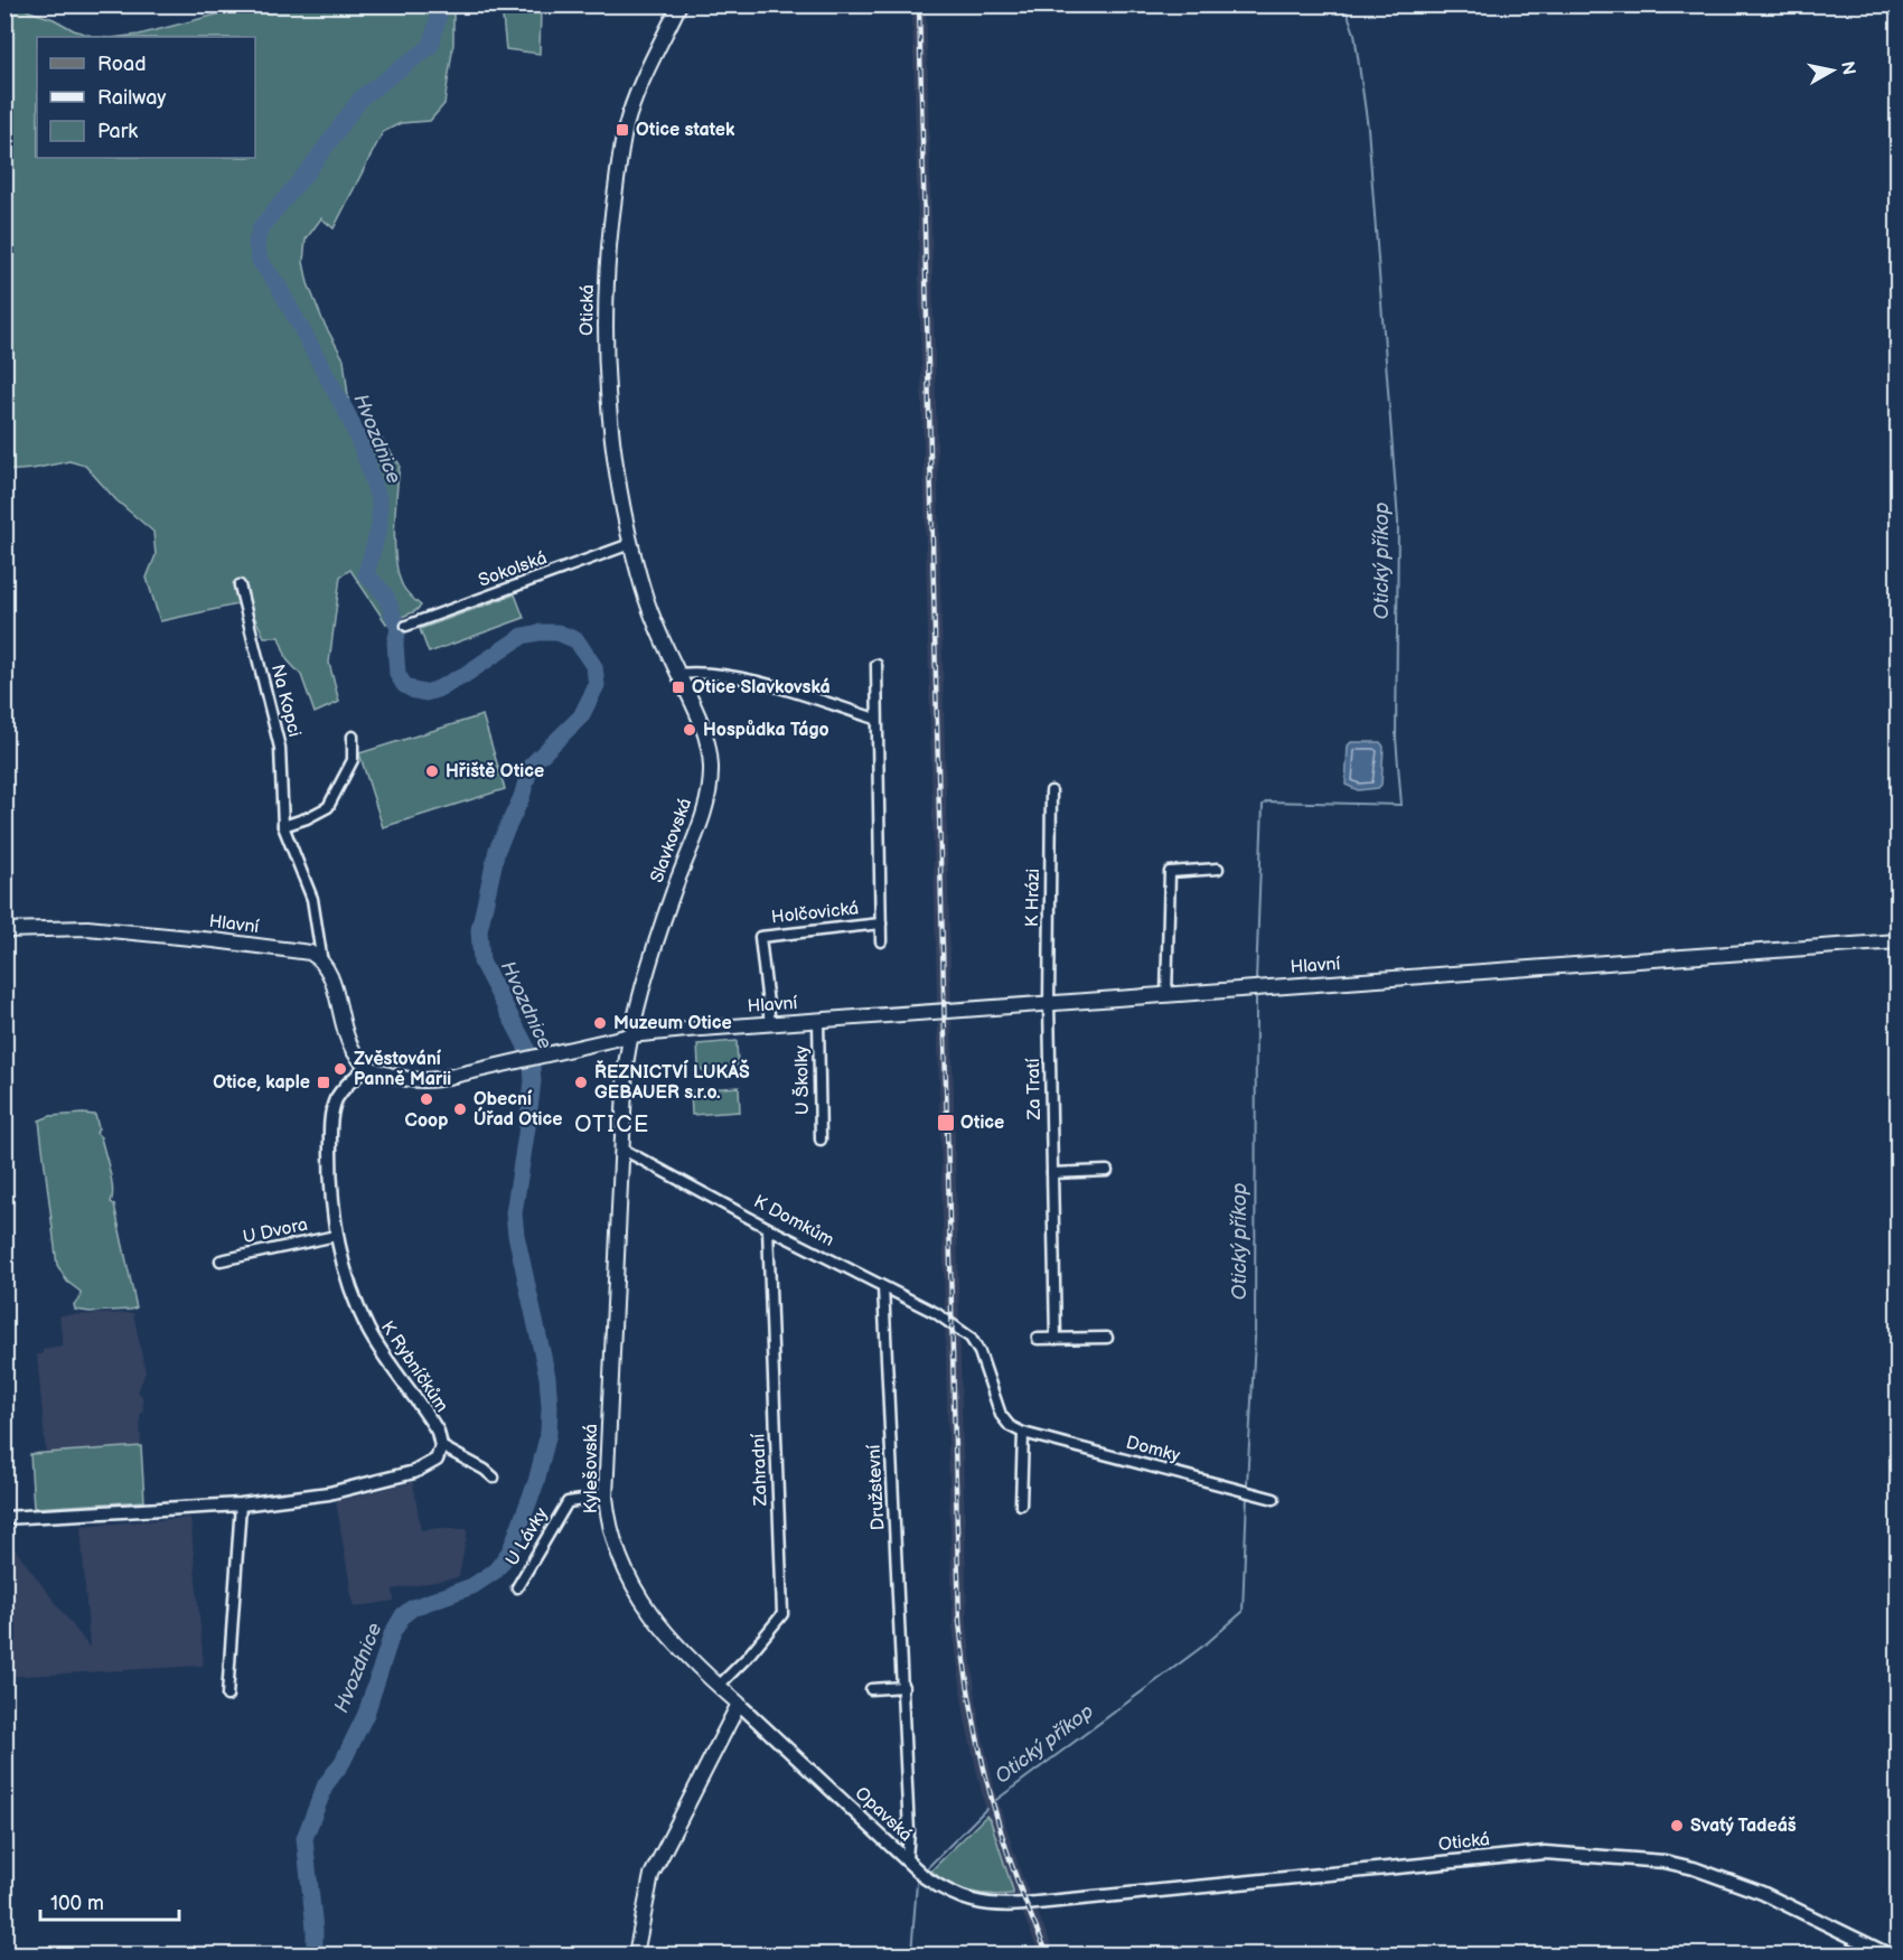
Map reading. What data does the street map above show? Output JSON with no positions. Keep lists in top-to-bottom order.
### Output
{
  "streets": {
    "main road": [
      "Otická",
      "Slavkovská",
      "Hlavní",
      "Kylešovská"
    ],
    "street": [
      "Sokolská",
      "Na Kopci",
      "K Hrázi",
      "Holčovická",
      "U Školky",
      "Za Tratí",
      "K Domkům",
      "U Dvora",
      "K Rybníčkům",
      "Domky",
      "Zahradní",
      "Družstevní",
      "U Lávky",
      "Opavská"
    ]
  },
  "crossings": [
    ["Otická", "Sokolská"],
    ["Otická", "Slavkovská"],
    ["Otická", "Opavská"],
    ["Na Kopci", "Hlavní"],
    ["Slavkovská", "Hlavní"],
    ["Slavkovská", "Kylešovská"],
    ["K Hrázi", "Hlavní"],
    ["K Hrázi", "Za Tratí"],
    ["Holčovická", "Hlavní"],
    ["Hlavní", "U Školky"],
    ["Hlavní", "Za Tratí"],
    ["Hlavní", "K Rybníčkům"],
    ["Hlavní", "Kylešovská"],
    ["K Domkům", "Domky"],
    ["K Domkům", "Kylešovská"],
    ["K Domkům", "Zahradní"],
    ["K Domkům", "Družstevní"],
    ["U Dvora", "K Rybníčkům"],
    ["Kylešovská", "Zahradní"],
    ["Kylešovská", "U Lávky"],
    ["Kylešovská", "Opavská"],
    ["Družstevní", "Opavská"]
  ],
  "districts": ["OTICE"],
  "water": ["Hvozdnice", "Otický příkop"],
  "places": {
    "transit": [
      "Otice statek",
      "Otice Slavkovská",
      "Otice, kaple",
      "Otice"
    ],
    "other": [
      "Hospůdka Tágo",
      "Hřiště Otice",
      "Muzeum Otice",
      "Zvěstování Panně Marii",
      "ŘEZNICTVÍ LUKÁŠ GEBAUER s.r.o.",
      "Coop",
      "Obecní Úřad Otice",
      "Svatý Tadeáš"
    ]
  },
  "legend": ["Road", "Railway", "Park"],
  "scale_bar": "100 m",
  "north": "right"
}
